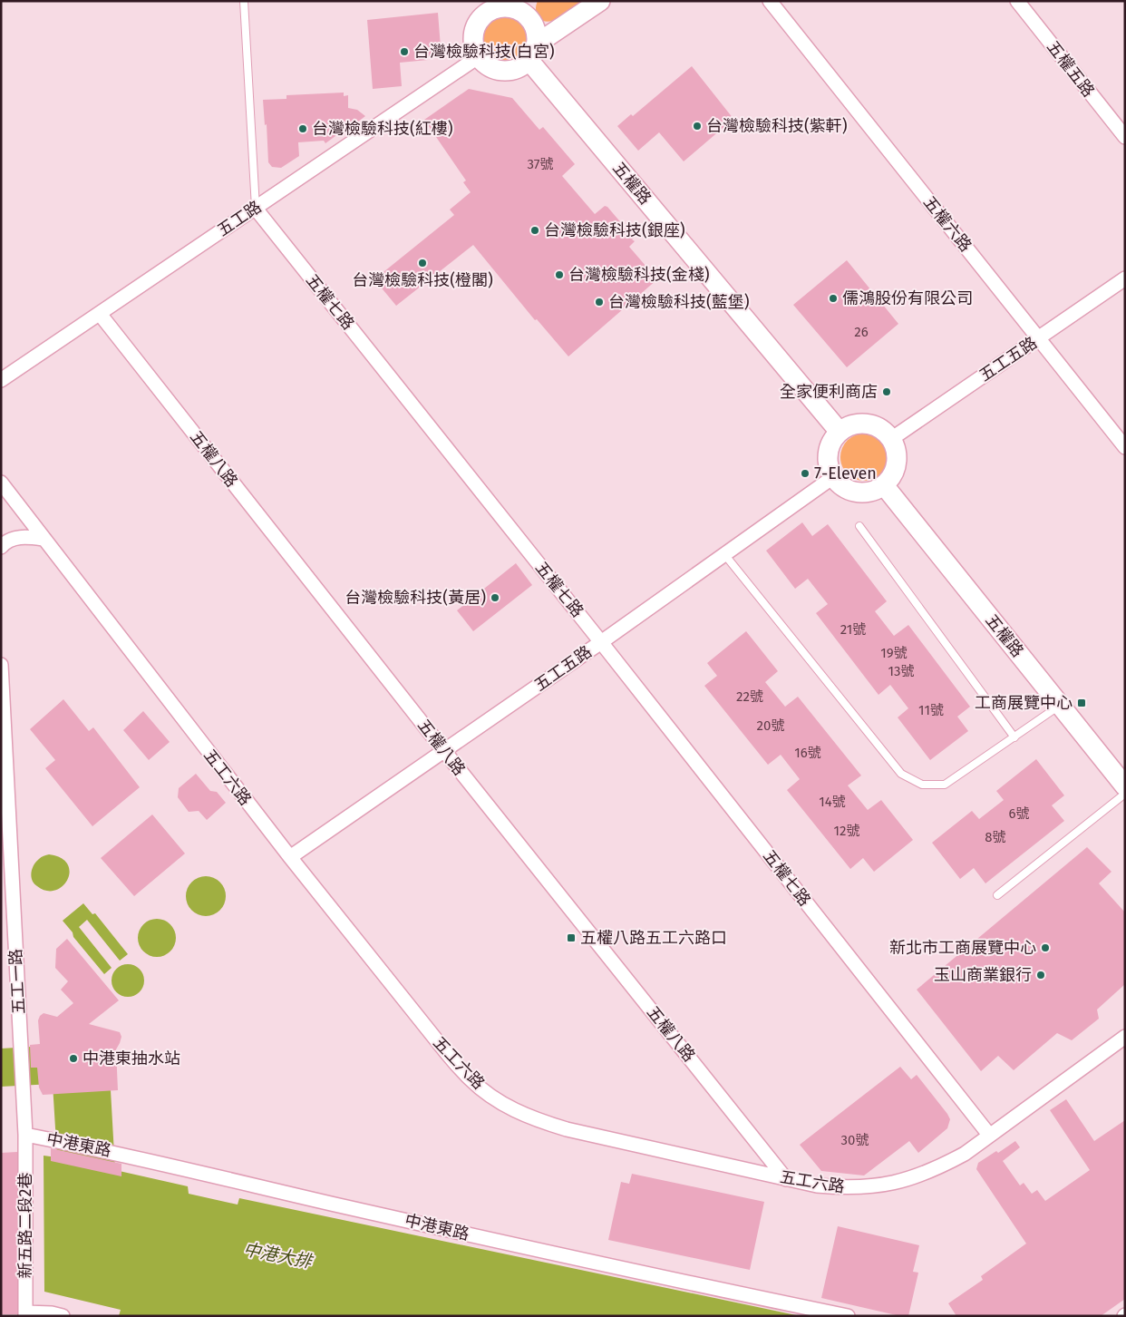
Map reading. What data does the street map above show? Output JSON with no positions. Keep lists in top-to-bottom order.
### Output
{
  "streets": {
    "street": [
      "五權五路",
      "五權路",
      "五工路",
      "五權六路",
      "五權七路",
      "五工五路",
      "五權八路",
      "五工六路",
      "五工一路",
      "中港東路",
      "新五路二段2巷"
    ]
  },
  "crossings": [
    ["五權路", "五工路"],
    ["五權路", "五工五路"],
    ["五工路", "五權七路"],
    ["五工路", "五權八路"],
    ["五權六路", "五工五路"],
    ["五權七路", "五工五路"],
    ["五權七路", "五工六路"],
    ["五工五路", "五權八路"],
    ["五工五路", "五工六路"],
    ["五權八路", "五工六路"],
    ["五工一路", "中港東路"],
    ["五工一路", "新五路二段2巷"],
    ["中港東路", "新五路二段2巷"]
  ],
  "water": ["中港大排"],
  "places": {
    "other": [
      "台灣檢驗科技(白宮)",
      "台灣檢驗科技(紫軒)",
      "台灣檢驗科技(紅樓)",
      "台灣檢驗科技(銀座)",
      "台灣檢驗科技(橙閣)",
      "台灣檢驗科技(金棧)",
      "儒鴻股份有限公司",
      "台灣檢驗科技(藍堡)",
      "全家便利商店",
      "7-Eleven",
      "台灣檢驗科技(黃居)",
      "新北市工商展覽中心",
      "玉山商業銀行",
      "中港東抽水站"
    ],
    "transit": ["工商展覽中心", "五權八路五工六路口"]
  },
  "house_numbers": [
    "37號",
    "26",
    "21號",
    "19號",
    "13號",
    "22號",
    "11號",
    "20號",
    "16號",
    "14號",
    "6號",
    "12號",
    "8號",
    "30號"
  ]
}
